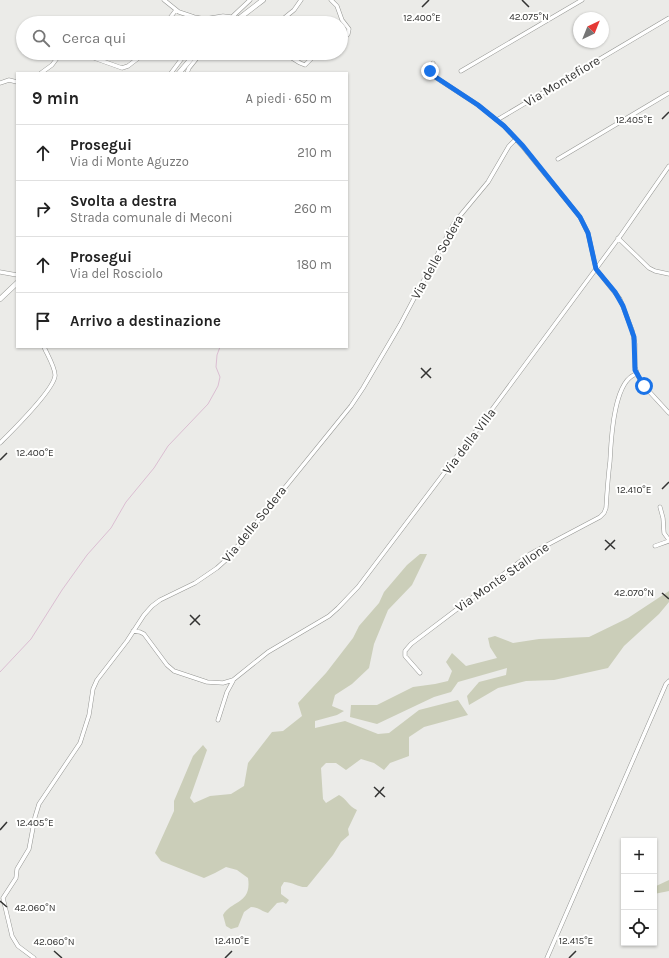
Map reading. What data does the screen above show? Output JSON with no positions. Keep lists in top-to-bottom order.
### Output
{
  "streets": {
    "street": [
      "Via Montefiore",
      "Via delle Sodera",
      "Via della Villa",
      "Via Monte Stallone"
    ]
  },
  "crossings": [
    ["Via delle Sodera", "Via della Villa"]
  ],
  "north": "top right",
  "page": {
    "search": "Cerca qui",
    "heading": ["9 min", "A piedi · 650 m"],
    "list": [
      ["Prosegui", "Via di Monte Aguzzo", "210 m"],
      ["Svolta a destra", "Strada comunale di Meconi", "260 m"],
      ["Prosegui", "Via del Rosciolo", "180 m"],
      "Arrivo a destinazione"
    ],
    "map_buttons": ["+", "−"]
  },
  "coordinates": [
    "42.075°N",
    "12.400°E",
    "12.405°E",
    "12.410°E",
    "42.070°N",
    "42.060°N",
    "12.415°E"
  ]
}
